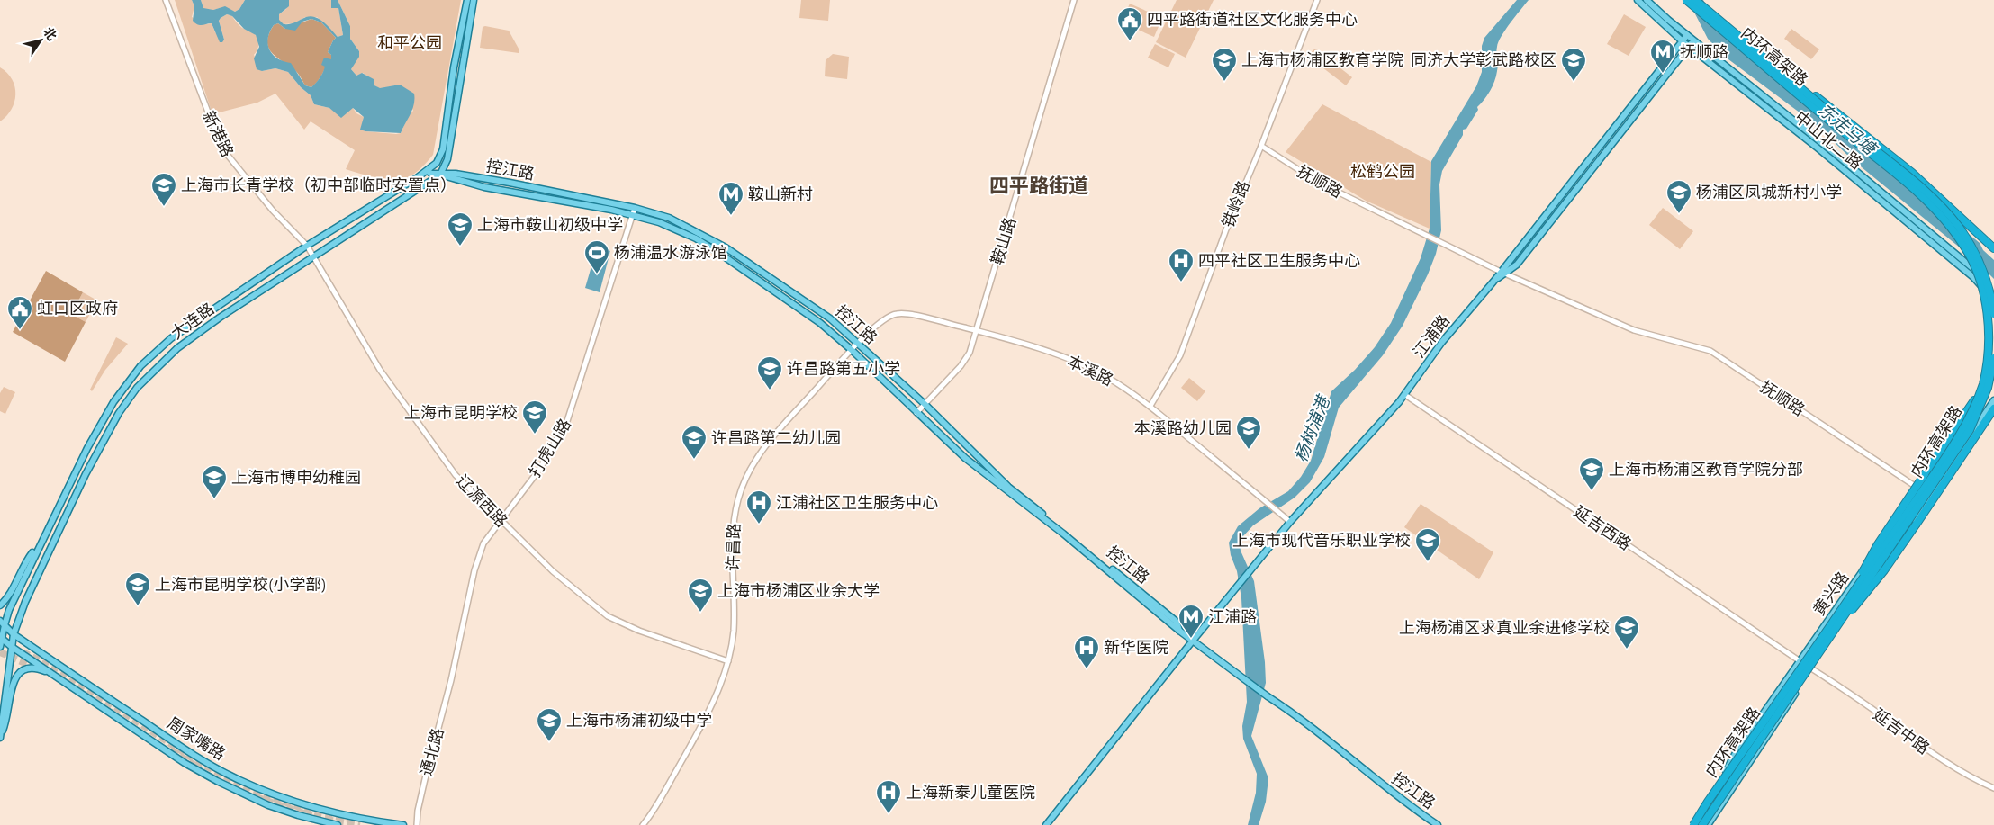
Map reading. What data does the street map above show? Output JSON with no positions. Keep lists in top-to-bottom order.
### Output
{
  "streets": {
    "highway": ["内环高架路"],
    "main road": [
      "中山北二路",
      "控江路",
      "大连路",
      "江浦路",
      "黄兴路",
      "周家嘴路"
    ],
    "street": [
      "新港路",
      "抚顺路",
      "铁岭路",
      "鞍山路",
      "本溪路",
      "打虎山路",
      "辽源西路",
      "延吉西路",
      "许昌路",
      "延吉中路",
      "通北路"
    ]
  },
  "crossings": [
    ["内环高架路", "黄兴路"],
    ["新港路", "大连路"],
    ["新港路", "辽源西路"],
    ["中山北二路", "江浦路"],
    ["控江路", "鞍山路"],
    ["控江路", "大连路"],
    ["控江路", "江浦路"],
    ["控江路", "本溪路"],
    ["控江路", "打虎山路"],
    ["控江路", "许昌路"],
    ["抚顺路", "铁岭路"],
    ["抚顺路", "江浦路"],
    ["抚顺路", "黄兴路"],
    ["铁岭路", "本溪路"],
    ["鞍山路", "本溪路"],
    ["大连路", "辽源西路"],
    ["大连路", "周家嘴路"],
    ["江浦路", "本溪路"],
    ["江浦路", "延吉西路"],
    ["本溪路", "许昌路"],
    ["打虎山路", "辽源西路"],
    ["打虎山路", "通北路"],
    ["辽源西路", "许昌路"],
    ["延吉西路", "黄兴路"],
    ["延吉西路", "延吉中路"],
    ["黄兴路", "延吉中路"]
  ],
  "districts": ["四平路街道"],
  "water": ["东走马塘", "杨树浦港"],
  "parks": ["和平公园", "松鹤公园"],
  "places": {
    "public building": ["四平路街道社区文化服务中心", "虹口区政府"],
    "metro station": ["抚顺路", "鞍山新村", "江浦路"],
    "school or university": [
      "上海市杨浦区教育学院",
      "同济大学彰武路校区",
      "上海市长青学校（初中部临时安置点）",
      "杨浦区凤城新村小学",
      "上海市鞍山初级中学",
      "许昌路第五小学",
      "上海市昆明学校",
      "本溪路幼儿园",
      "许昌路第二幼儿园",
      "上海市杨浦区教育学院分部",
      "上海市博申幼稚园",
      "上海市现代音乐职业学校",
      "上海市昆明学校(小学部)",
      "上海市杨浦区业余大学",
      "上海杨浦区求真业余进修学校",
      "上海市杨浦初级中学"
    ],
    "sports": ["杨浦温水游泳馆"],
    "hospital": [
      "四平社区卫生服务中心",
      "江浦社区卫生服务中心",
      "新华医院",
      "上海新泰儿童医院"
    ]
  },
  "north": "top right"
}
